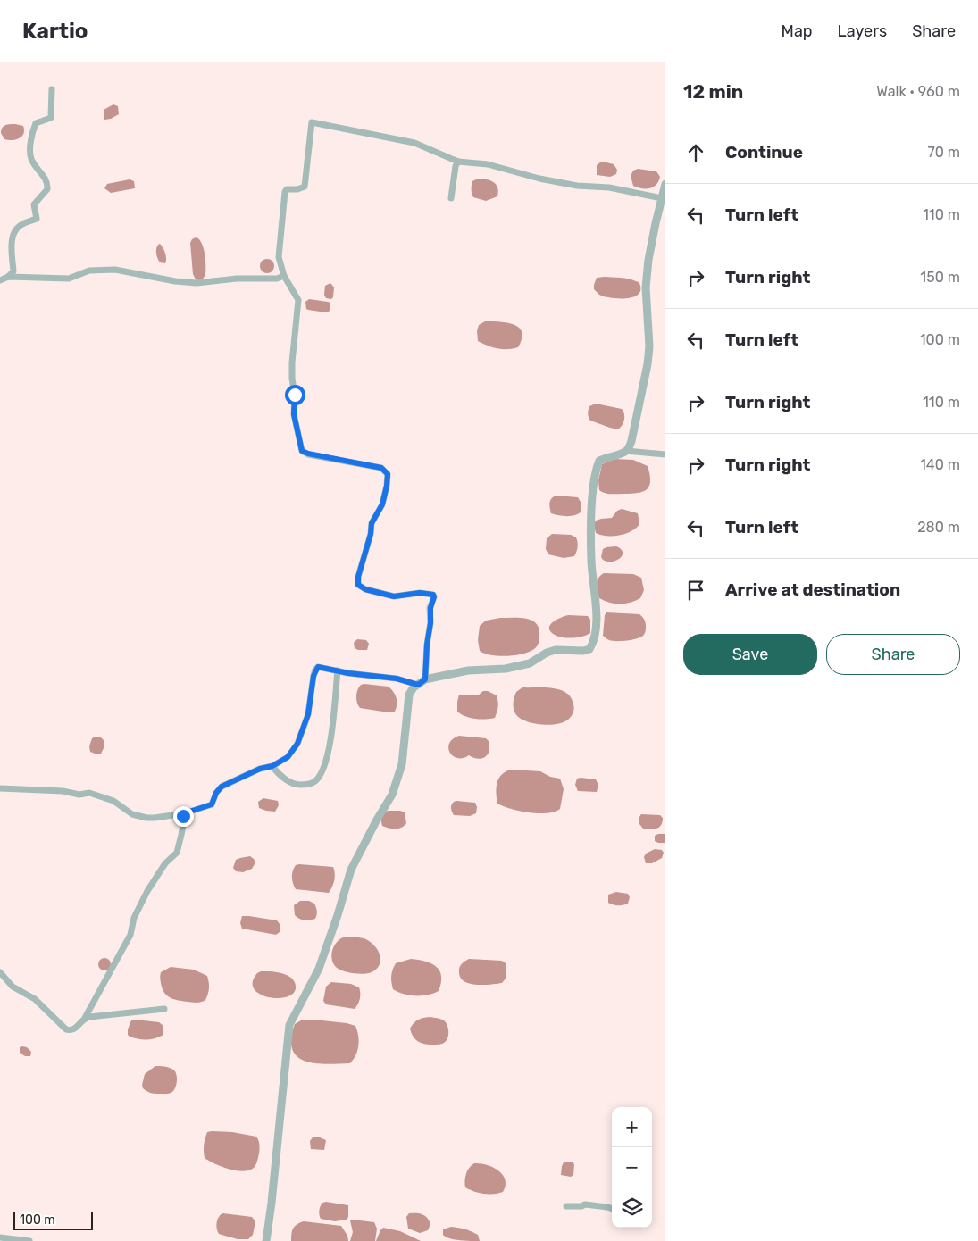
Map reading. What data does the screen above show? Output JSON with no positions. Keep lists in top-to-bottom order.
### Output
{
  "scale_bar": "100 m",
  "page": {
    "header": "Kartio",
    "nav": ["Map", "Layers", "Share"],
    "heading": ["12 min", "Walk · 960 m"],
    "list": [
      ["Continue", "70 m"],
      ["Turn left", "110 m"],
      ["Turn right", "150 m"],
      ["Turn left", "100 m"],
      ["Turn right", "110 m"],
      ["Turn right", "140 m"],
      ["Turn left", "280 m"],
      "Arrive at destination"
    ],
    "buttons": ["Save", "Share"],
    "map_buttons": ["+", "−"],
    "scale": "100 m"
  }
}
